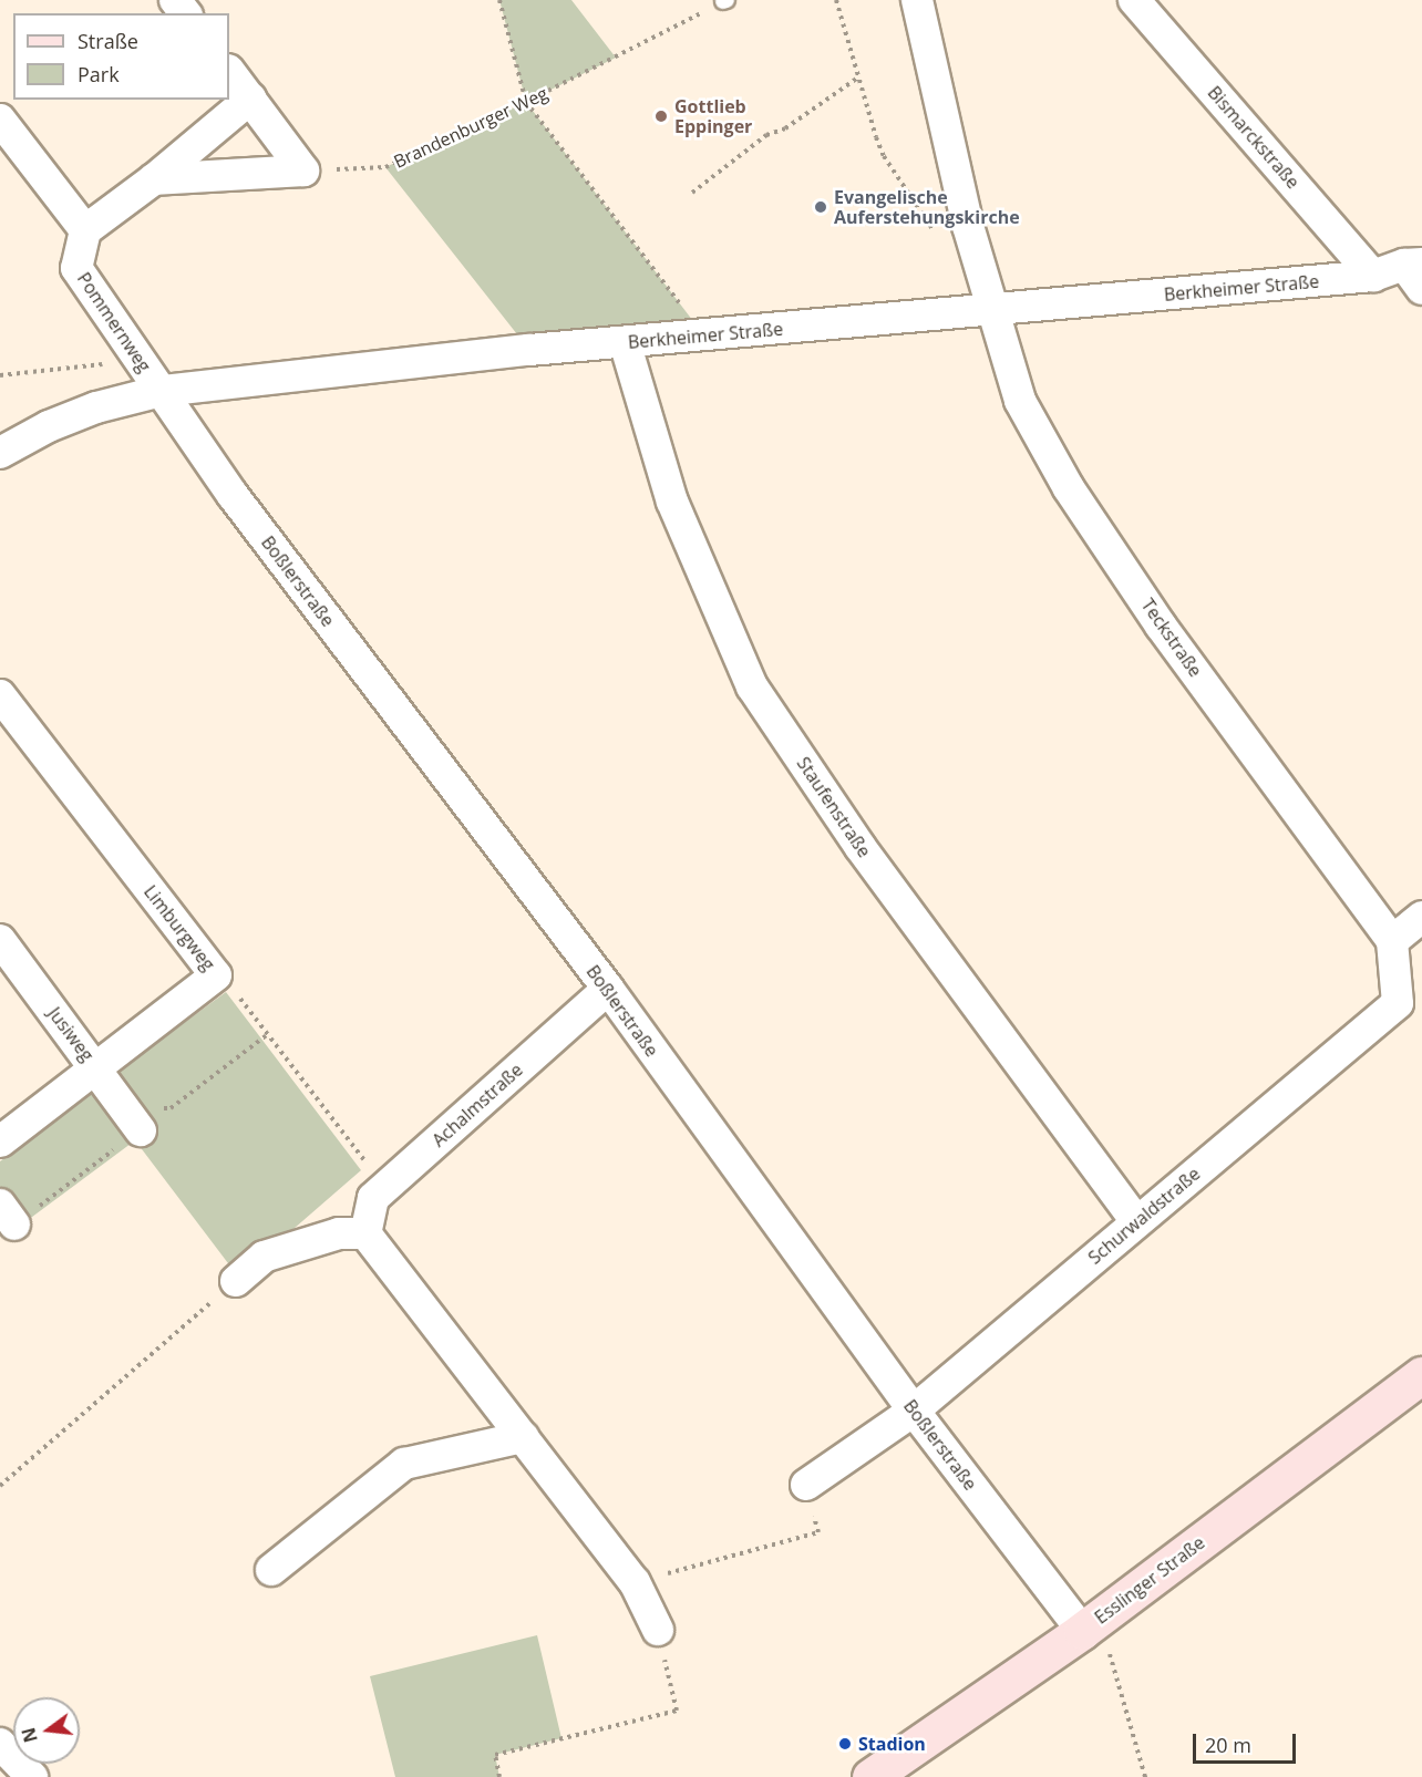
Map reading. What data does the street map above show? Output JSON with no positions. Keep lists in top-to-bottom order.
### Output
{
  "streets": {
    "main road": ["Esslinger Straße"],
    "street": [
      "Bismarckstraße",
      "Berkheimer Straße",
      "Pommernweg",
      "Boßlerstraße",
      "Teckstraße",
      "Staufenstraße",
      "Limburgweg",
      "Jusiweg",
      "Achalmstraße",
      "Schurwaldstraße"
    ],
    "path": ["Brandenburger Weg"]
  },
  "crossings": [
    ["Bismarckstraße", "Berkheimer Straße"],
    ["Berkheimer Straße", "Pommernweg"],
    ["Berkheimer Straße", "Boßlerstraße"],
    ["Berkheimer Straße", "Teckstraße"],
    ["Berkheimer Straße", "Staufenstraße"],
    ["Pommernweg", "Boßlerstraße"],
    ["Boßlerstraße", "Achalmstraße"],
    ["Boßlerstraße", "Schurwaldstraße"],
    ["Boßlerstraße", "Esslinger Straße"],
    ["Teckstraße", "Schurwaldstraße"],
    ["Staufenstraße", "Schurwaldstraße"],
    ["Limburgweg", "Jusiweg"]
  ],
  "places": ["Gottlieb Eppinger", "Evangelische Auferstehungskirche", "Stadion"],
  "legend": ["Straße", "Park"],
  "scale_bar": "20 m",
  "north": "left"
}
